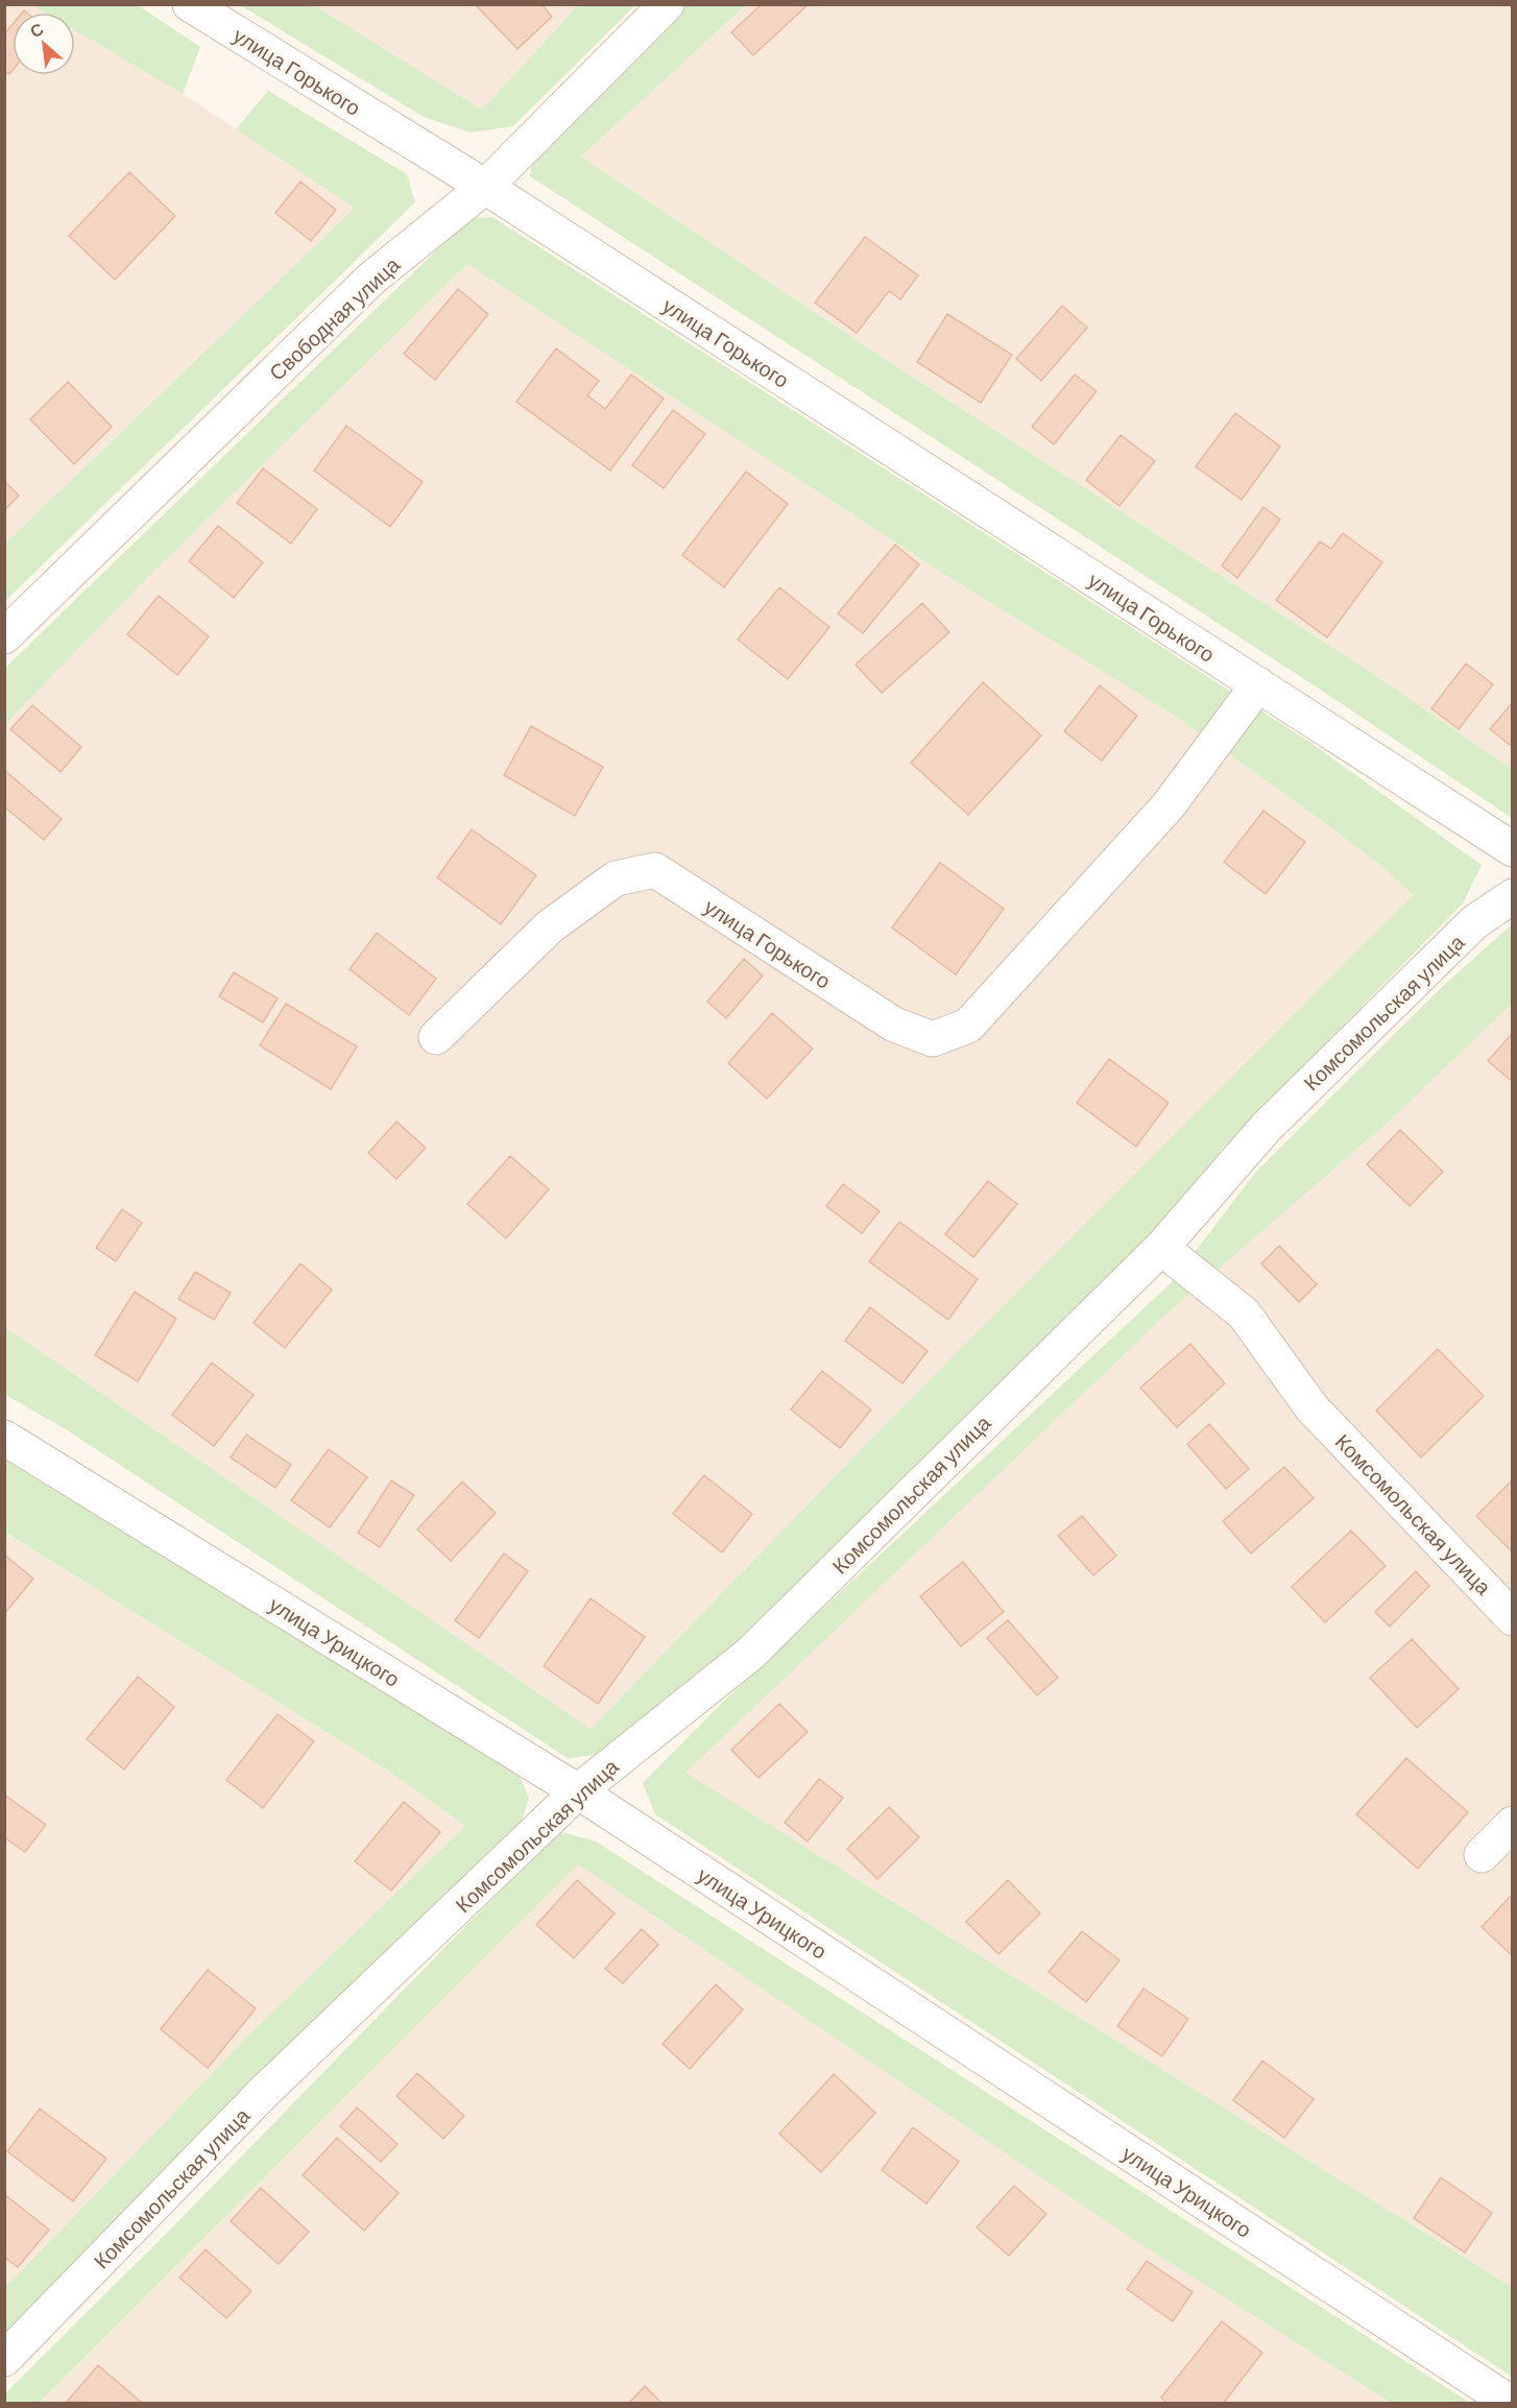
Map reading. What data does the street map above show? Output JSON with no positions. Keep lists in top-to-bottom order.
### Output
{
  "streets": {
    "street": [
      "улица Горького",
      "Свободная улица",
      "Комсомольская улица",
      "улица Урицкого"
    ]
  },
  "crossings": [
    ["улица Горького", "Свободная улица"],
    ["Комсомольская улица", "улица Урицкого"]
  ],
  "north": "top left"
}
